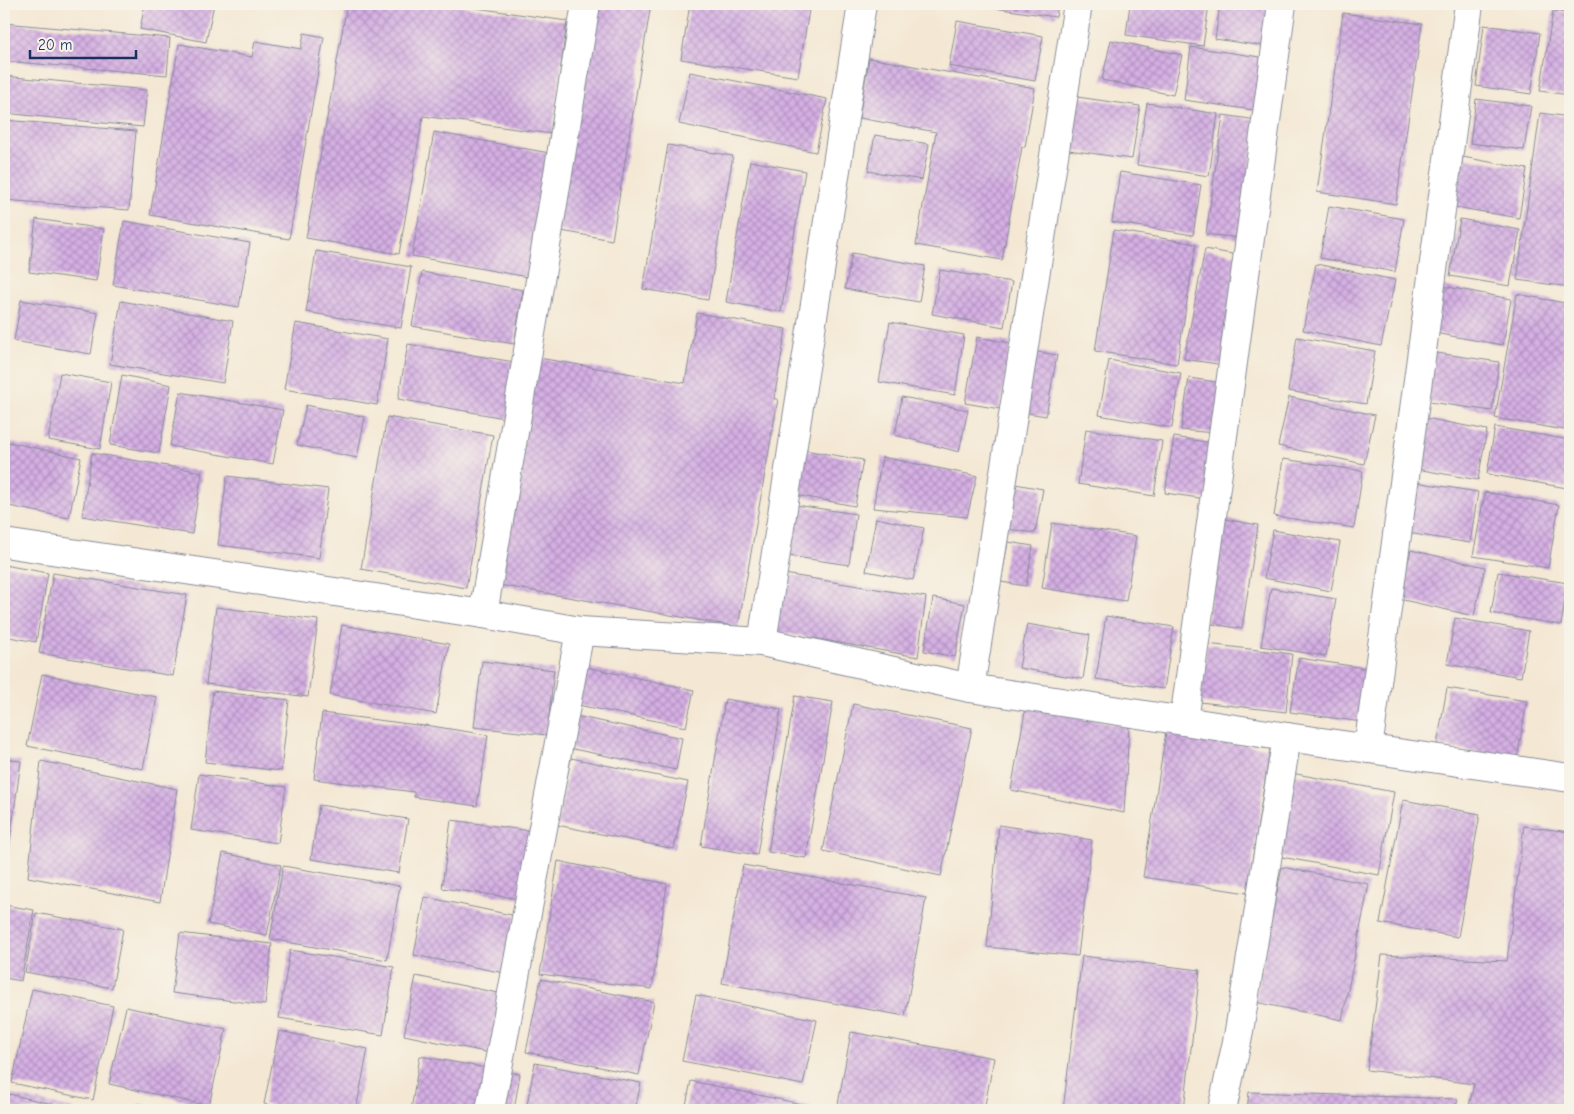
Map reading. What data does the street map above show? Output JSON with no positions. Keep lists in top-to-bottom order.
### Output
{
  "scale_bar": "20 m"
}
